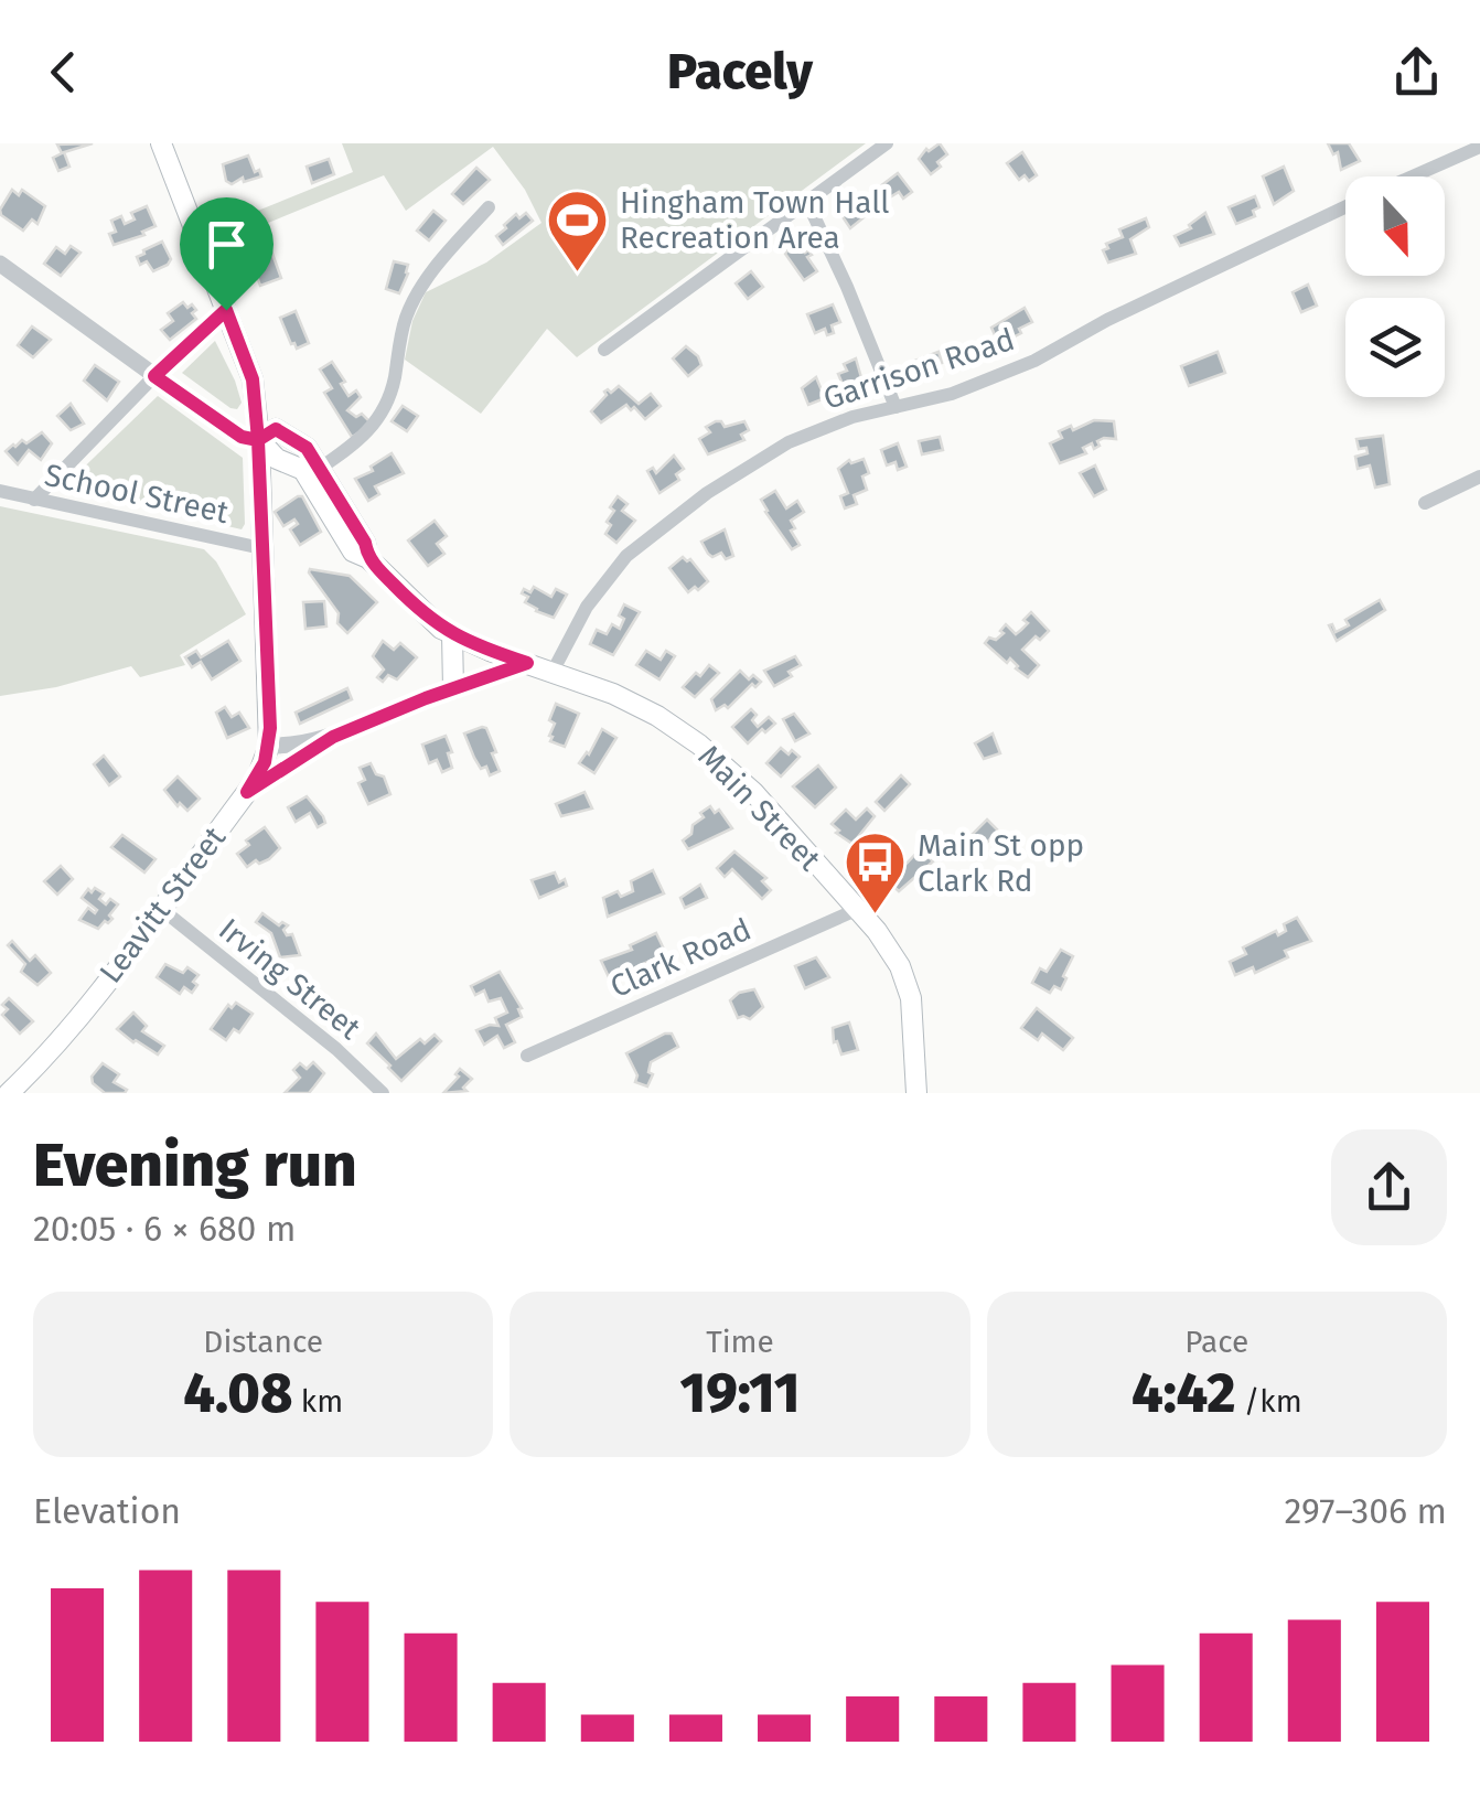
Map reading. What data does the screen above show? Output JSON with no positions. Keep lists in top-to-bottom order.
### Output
{
  "streets": {
    "main road": ["Main Street", "Leavitt Street"],
    "street": [
      "Garrison Road",
      "School Street",
      "Clark Road",
      "Irving Street"
    ]
  },
  "crossings": [
    ["Garrison Road", "Main Street"],
    ["Main Street", "Leavitt Street"],
    ["Main Street", "Clark Road"],
    ["Leavitt Street", "Irving Street"]
  ],
  "places": {
    "sports": ["Hingham Town Hall Recreation Area"],
    "bus stop": ["Main St opp Clark Rd"]
  },
  "north": "bottom",
  "page": {
    "header": "Pacely",
    "heading": ["Evening run", "20:05 · 6 × 680 m"],
    "stats": [
      ["Distance", "4.08 km"],
      ["Time", "19:11"],
      ["Pace", "4:42 /km"]
    ],
    "chart": ["Elevation", "297–306 m"]
  }
}
